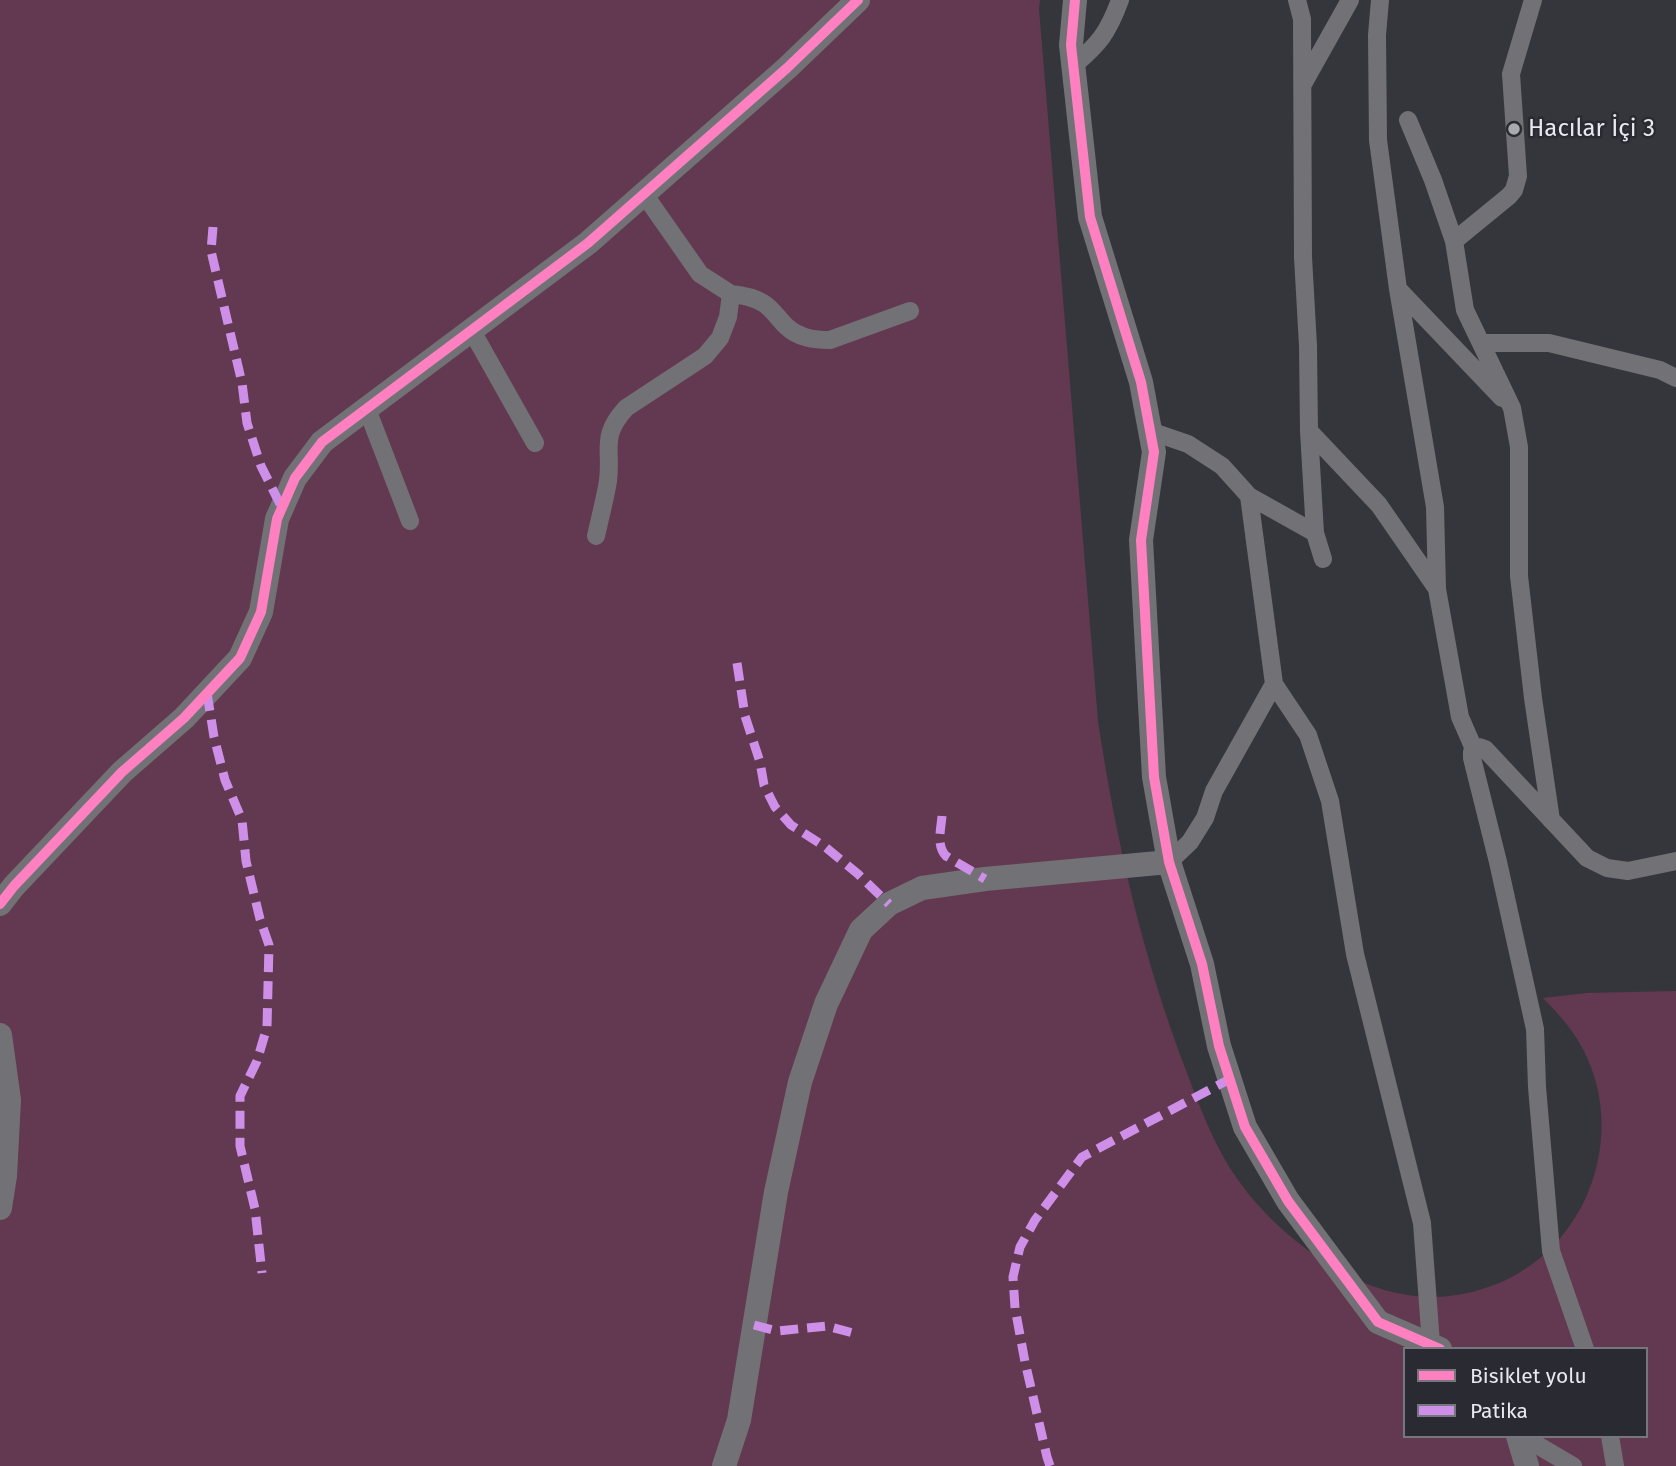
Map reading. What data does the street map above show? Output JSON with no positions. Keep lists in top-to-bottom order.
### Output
{
  "places": ["Hacılar İçi 3"],
  "legend": ["Bisiklet yolu", "Patika"]
}
